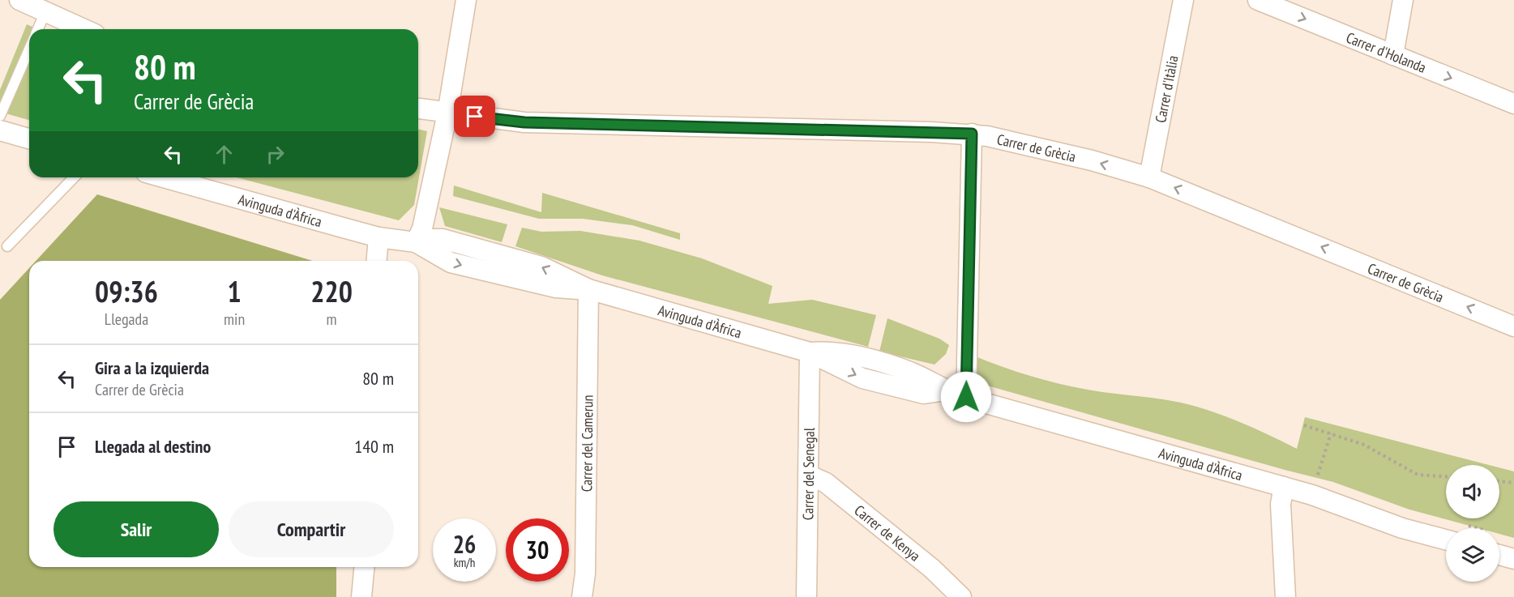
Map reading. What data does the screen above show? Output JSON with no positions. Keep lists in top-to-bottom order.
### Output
{
  "streets": {
    "street": [
      "Carrer d'Holanda",
      "Carrer d'Itàlia",
      "Carrer de Grècia",
      "Avinguda d'Àfrica",
      "Carrer del Camerun",
      "Carrer del Senegal",
      "Carrer de Kenya"
    ]
  },
  "crossings": [
    ["Carrer d'Itàlia", "Carrer de Grècia"],
    ["Avinguda d'Àfrica", "Carrer del Camerun"],
    ["Avinguda d'Àfrica", "Carrer del Senegal"],
    ["Carrer del Senegal", "Carrer de Kenya"]
  ],
  "one_way": ["Carrer d'Holanda", "Carrer de Grècia"],
  "page": {
    "turn": ["80 m", "Carrer de Grècia"],
    "eta": [
      "09:36",
      "Llegada",
      "1",
      "min",
      "220",
      "m"
    ],
    "list": [
      {
        "name": "Gira a la izquierda",
        "note": "Carrer de Grècia",
        "value": "80 m"
      },
      {
        "name": "Llegada al destino",
        "value": "140 m"
      }
    ],
    "buttons": ["Salir", "Compartir"],
    "speed": "26 km/h",
    "limit": "30"
  }
}
